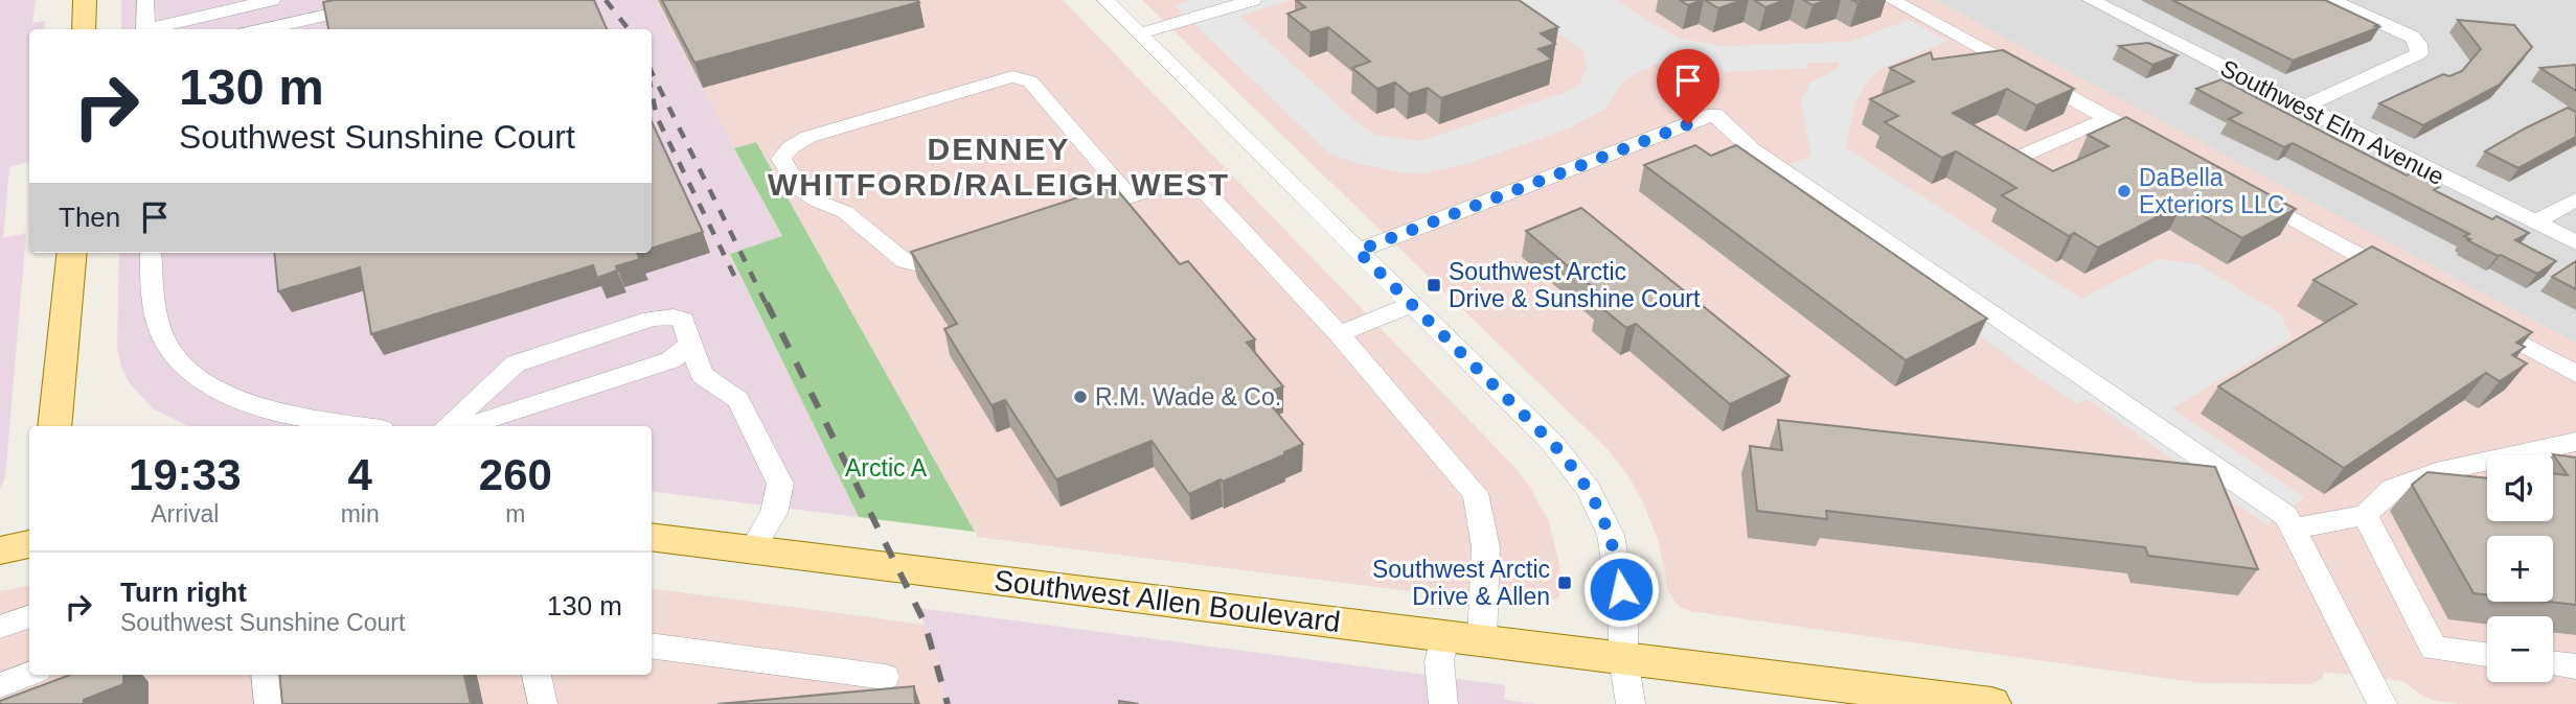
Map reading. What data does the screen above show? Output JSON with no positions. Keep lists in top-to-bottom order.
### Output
{
  "streets": {
    "main road": ["Southwest Allen Boulevard"],
    "street": ["Southwest Elm Avenue"]
  },
  "districts": ["DENNEY WHITFORD/RALEIGH WEST"],
  "parks": ["Arctic A"],
  "places": {
    "other": ["DaBella Exteriors LLC", "R.M. Wade & Co."],
    "transit": ["Southwest Arctic Drive & Sunshine Court", "Southwest Arctic Drive & Allen"]
  },
  "page": {
    "turn": ["130 m", "Southwest Sunshine Court"],
    "then": "Then",
    "eta": [
      "19:33",
      "Arrival",
      "4",
      "min",
      "260",
      "m"
    ],
    "map_buttons": ["+", "−"],
    "list": [
      {
        "name": "Turn right",
        "note": "Southwest Sunshine Court",
        "value": "130 m"
      }
    ]
  }
}
